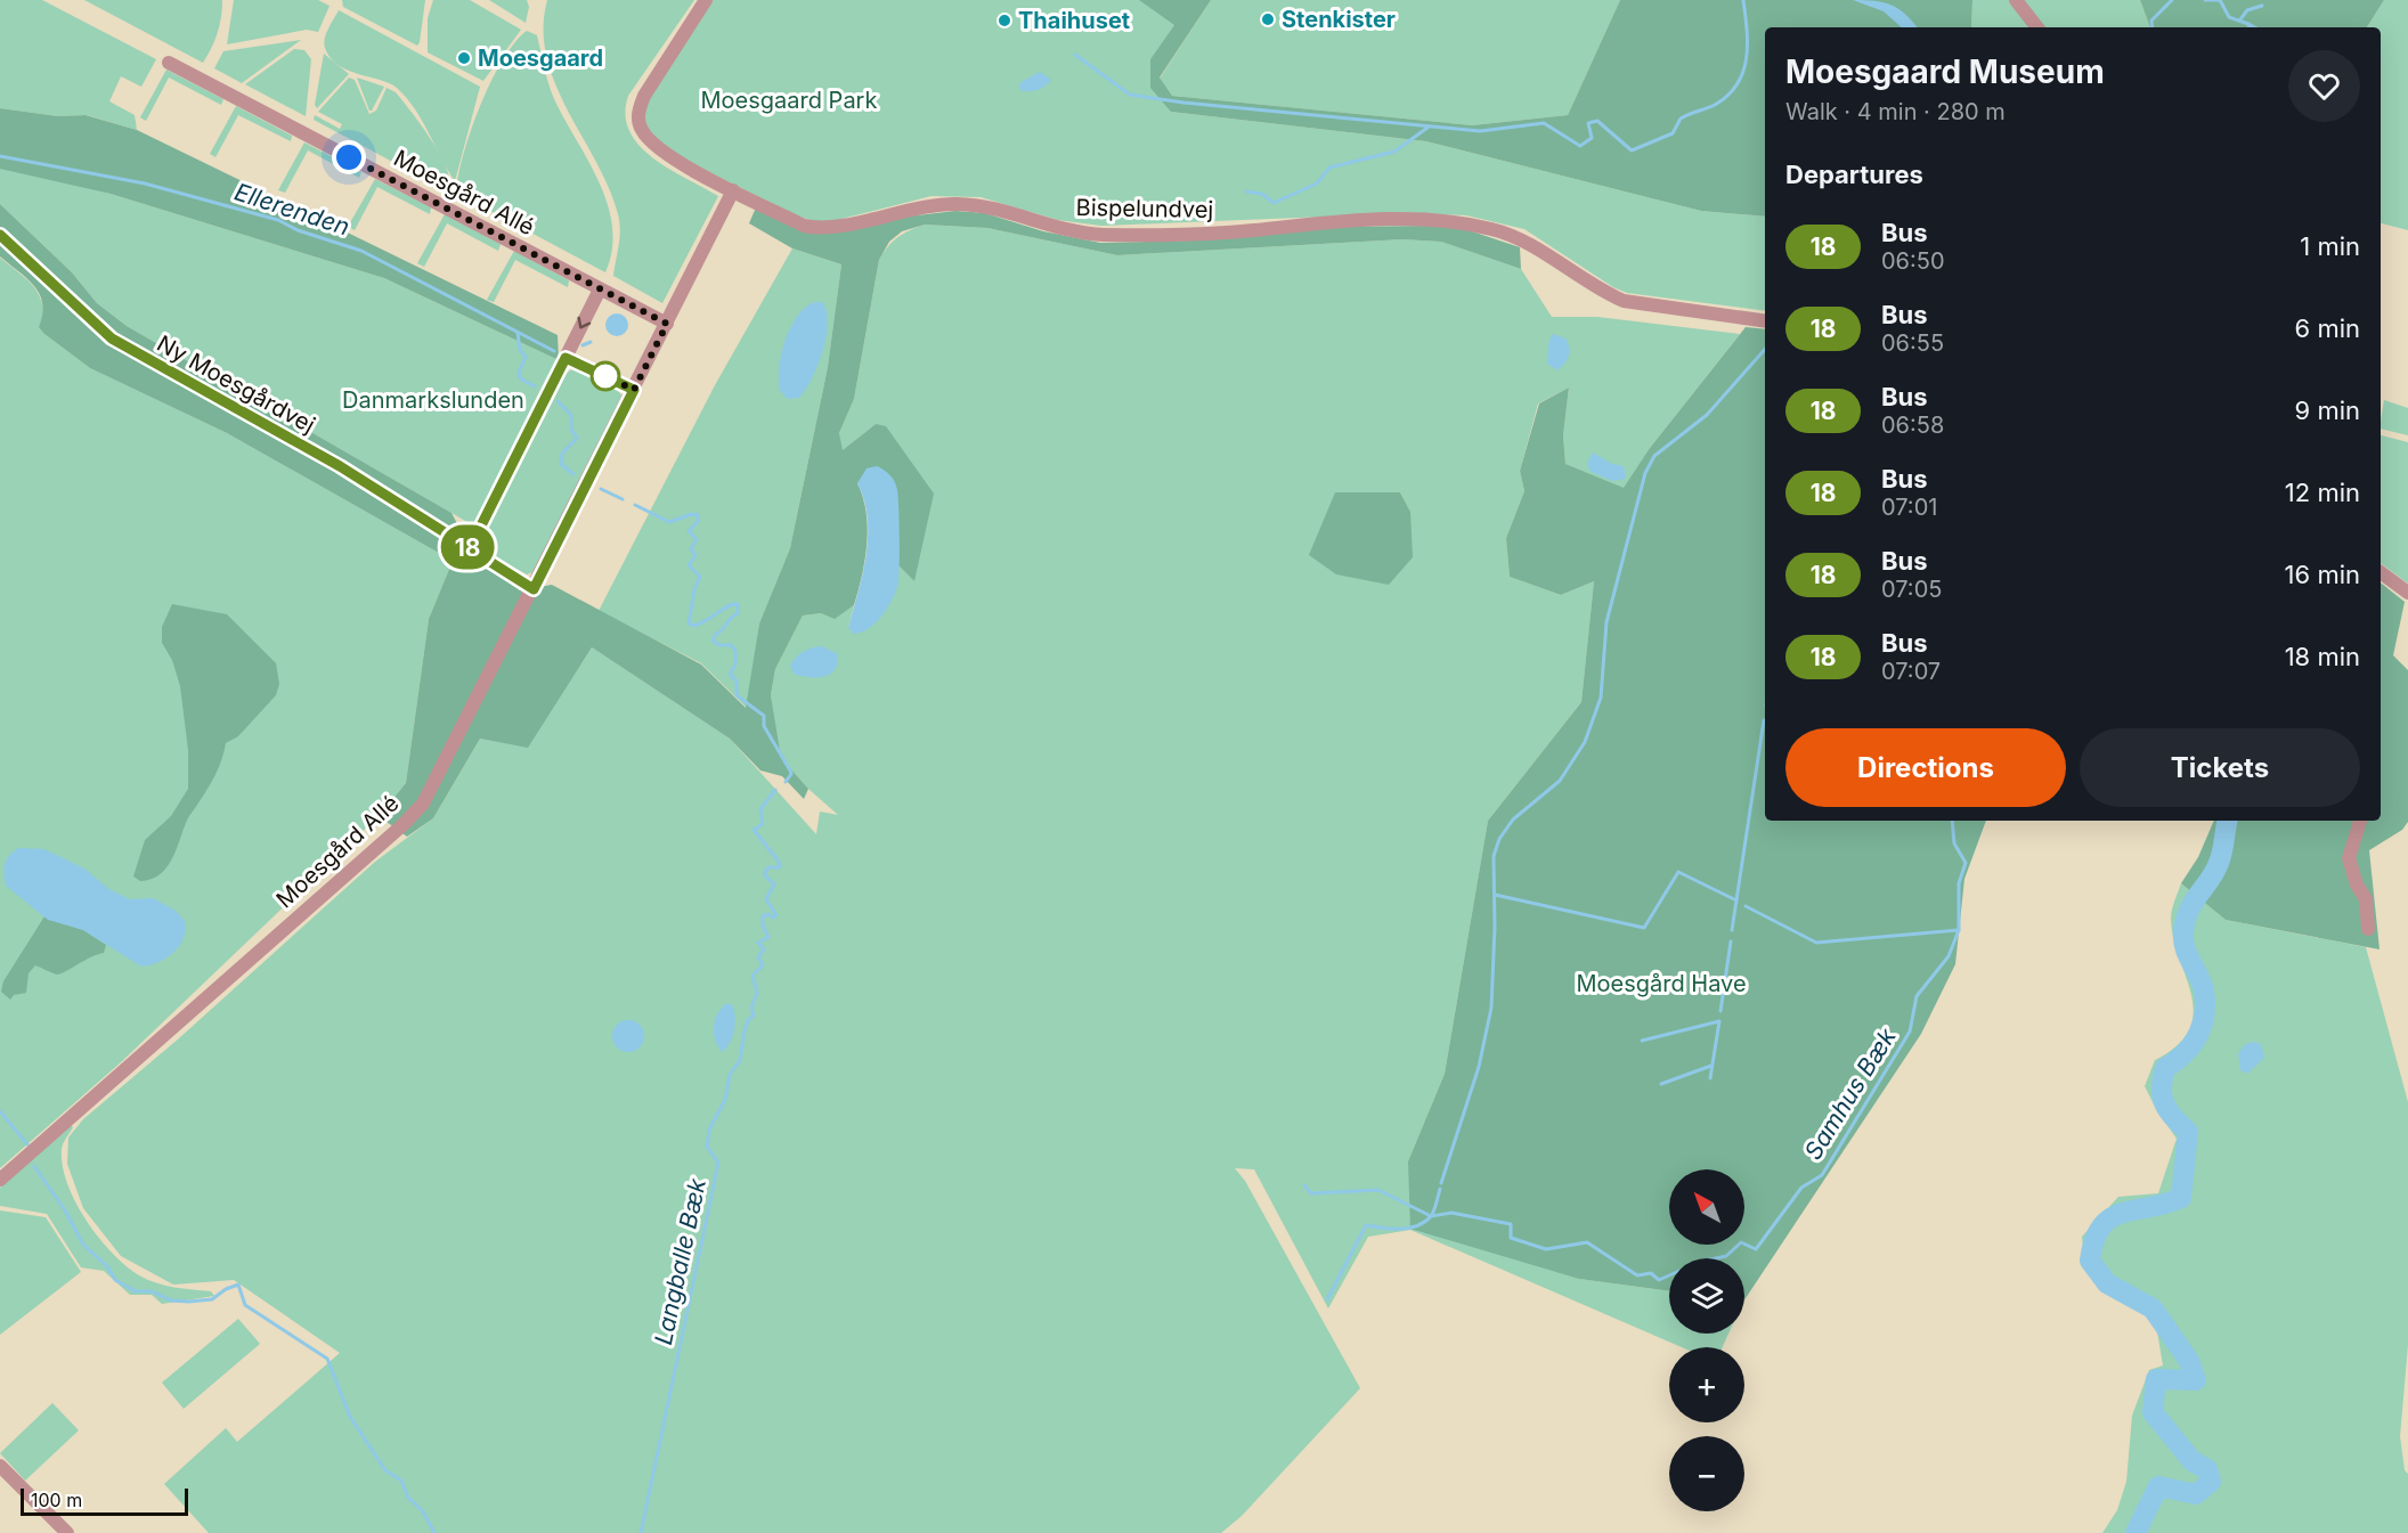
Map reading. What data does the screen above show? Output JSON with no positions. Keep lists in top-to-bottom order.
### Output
{
  "streets": {
    "street": ["Moesgård Allé", "Bispelundvej", "Ny Moesgårdvej"]
  },
  "crossings": [
    ["Moesgård Allé", "Bispelundvej"],
    ["Moesgård Allé", "Ny Moesgårdvej"]
  ],
  "water": ["Ellerenden", "Samhus Bæk", "Langballe Bæk"],
  "parks": ["Moesgaard Park", "Danmarkslunden", "Moesgård Have"],
  "places": ["Stenkister", "Thaihuset", "Moesgaard"],
  "lines": ["bus line 18"],
  "scale_bar": "100 m",
  "north": "top left",
  "page": {
    "on_map": "18",
    "heading": [
      ["Moesgaard Museum", "Walk · 4 min · 280 m"],
      "Departures"
    ],
    "list": [
      {
        "mark": "18",
        "name": "Bus",
        "note": "06:50",
        "value": "1 min"
      },
      {
        "mark": "18",
        "name": "Bus",
        "note": "06:55",
        "value": "6 min"
      },
      {
        "mark": "18",
        "name": "Bus",
        "note": "06:58",
        "value": "9 min"
      },
      {
        "mark": "18",
        "name": "Bus",
        "note": "07:01",
        "value": "12 min"
      },
      {
        "mark": "18",
        "name": "Bus",
        "note": "07:05",
        "value": "16 min"
      },
      {
        "mark": "18",
        "name": "Bus",
        "note": "07:07",
        "value": "18 min"
      }
    ],
    "buttons": ["Directions", "Tickets"],
    "map_buttons": ["+", "−"],
    "scale": "100 m"
  }
}
